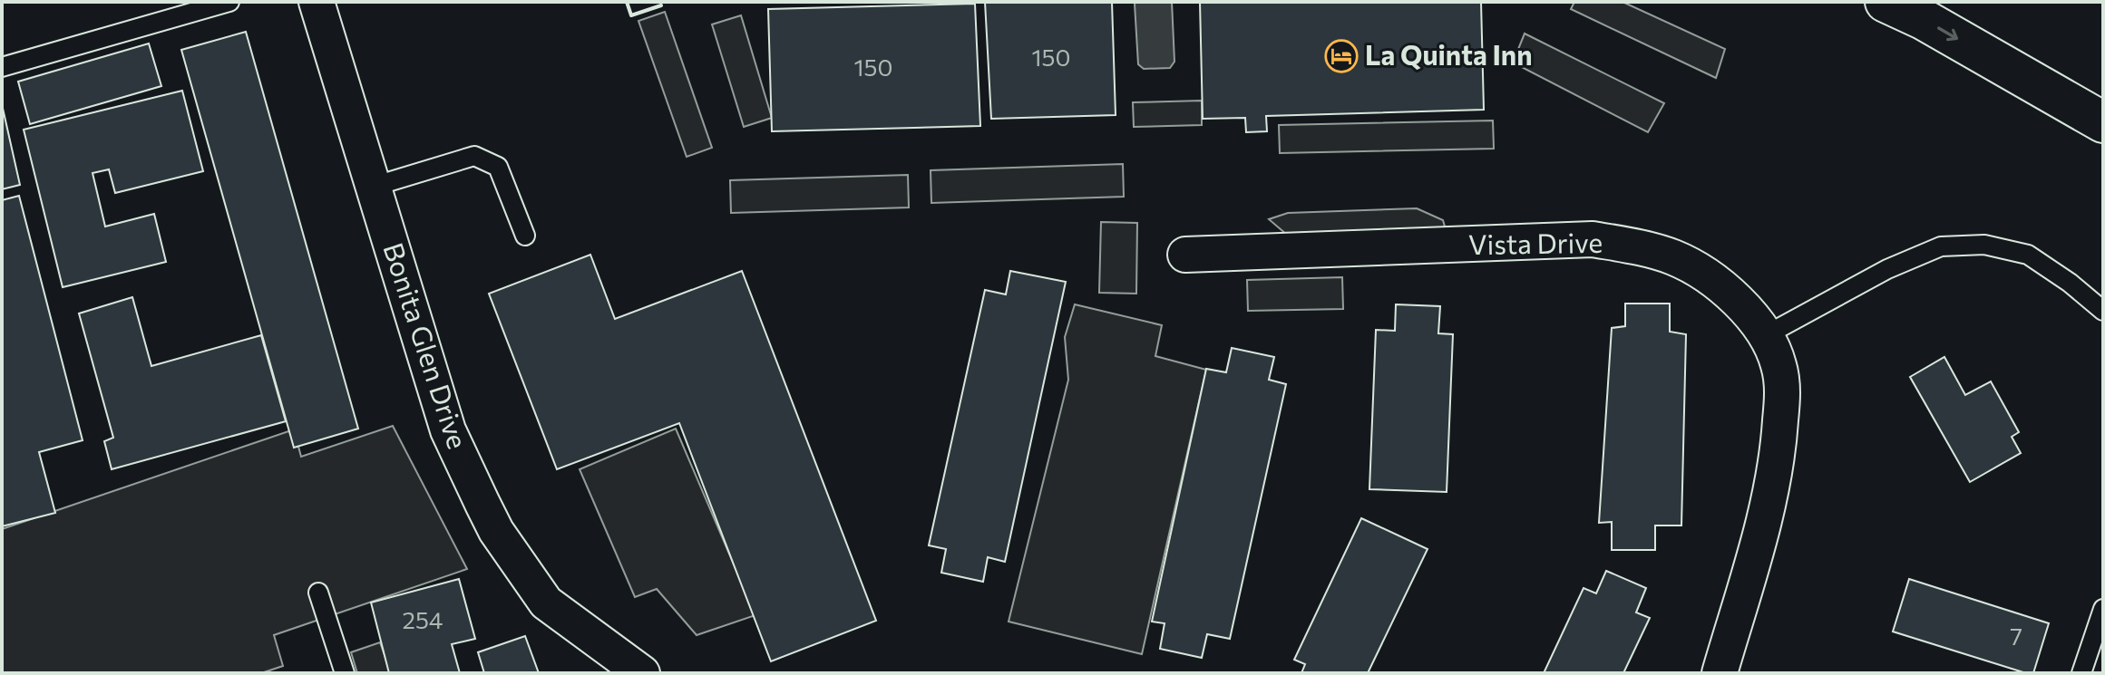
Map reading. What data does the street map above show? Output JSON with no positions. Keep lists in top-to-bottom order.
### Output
{
  "streets": {
    "street": ["Vista Drive", "Bonita Glen Drive"]
  },
  "places": {
    "hotel": ["La Quinta Inn"]
  },
  "house_numbers": [
    "150",
    "150",
    "254",
    "7"
  ]
}
